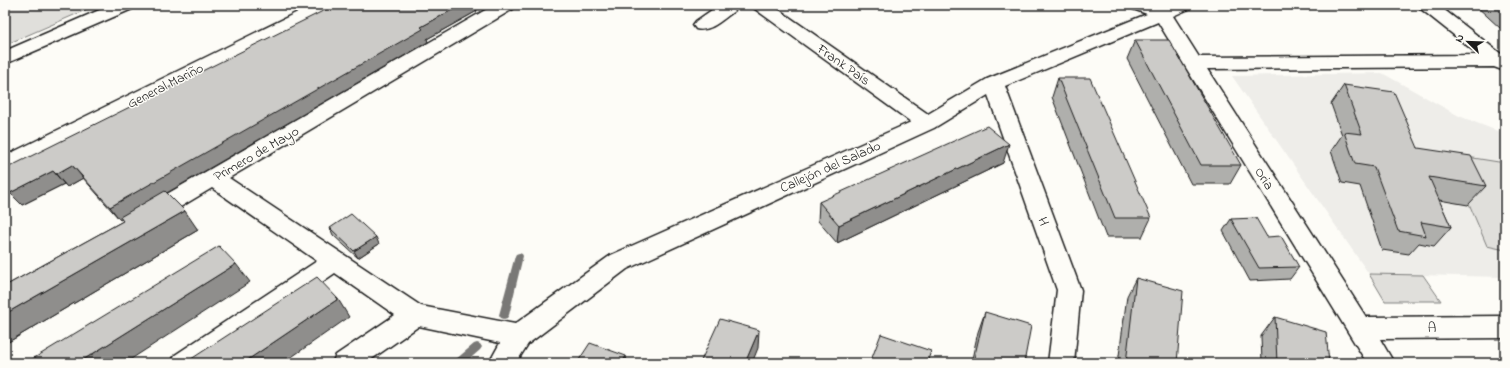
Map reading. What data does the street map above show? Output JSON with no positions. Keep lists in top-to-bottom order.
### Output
{
  "streets": {
    "street": [
      "Frank País",
      "General Mariño",
      "Primero de Mayo",
      "Callejón del Salado",
      "Oria",
      "H",
      "A"
    ]
  },
  "crossings": [
    ["Frank País", "Callejón del Salado"],
    ["Callejón del Salado", "Oria"],
    ["Callejón del Salado", "H"],
    ["Oria", "A"]
  ],
  "north": "top left"
}
